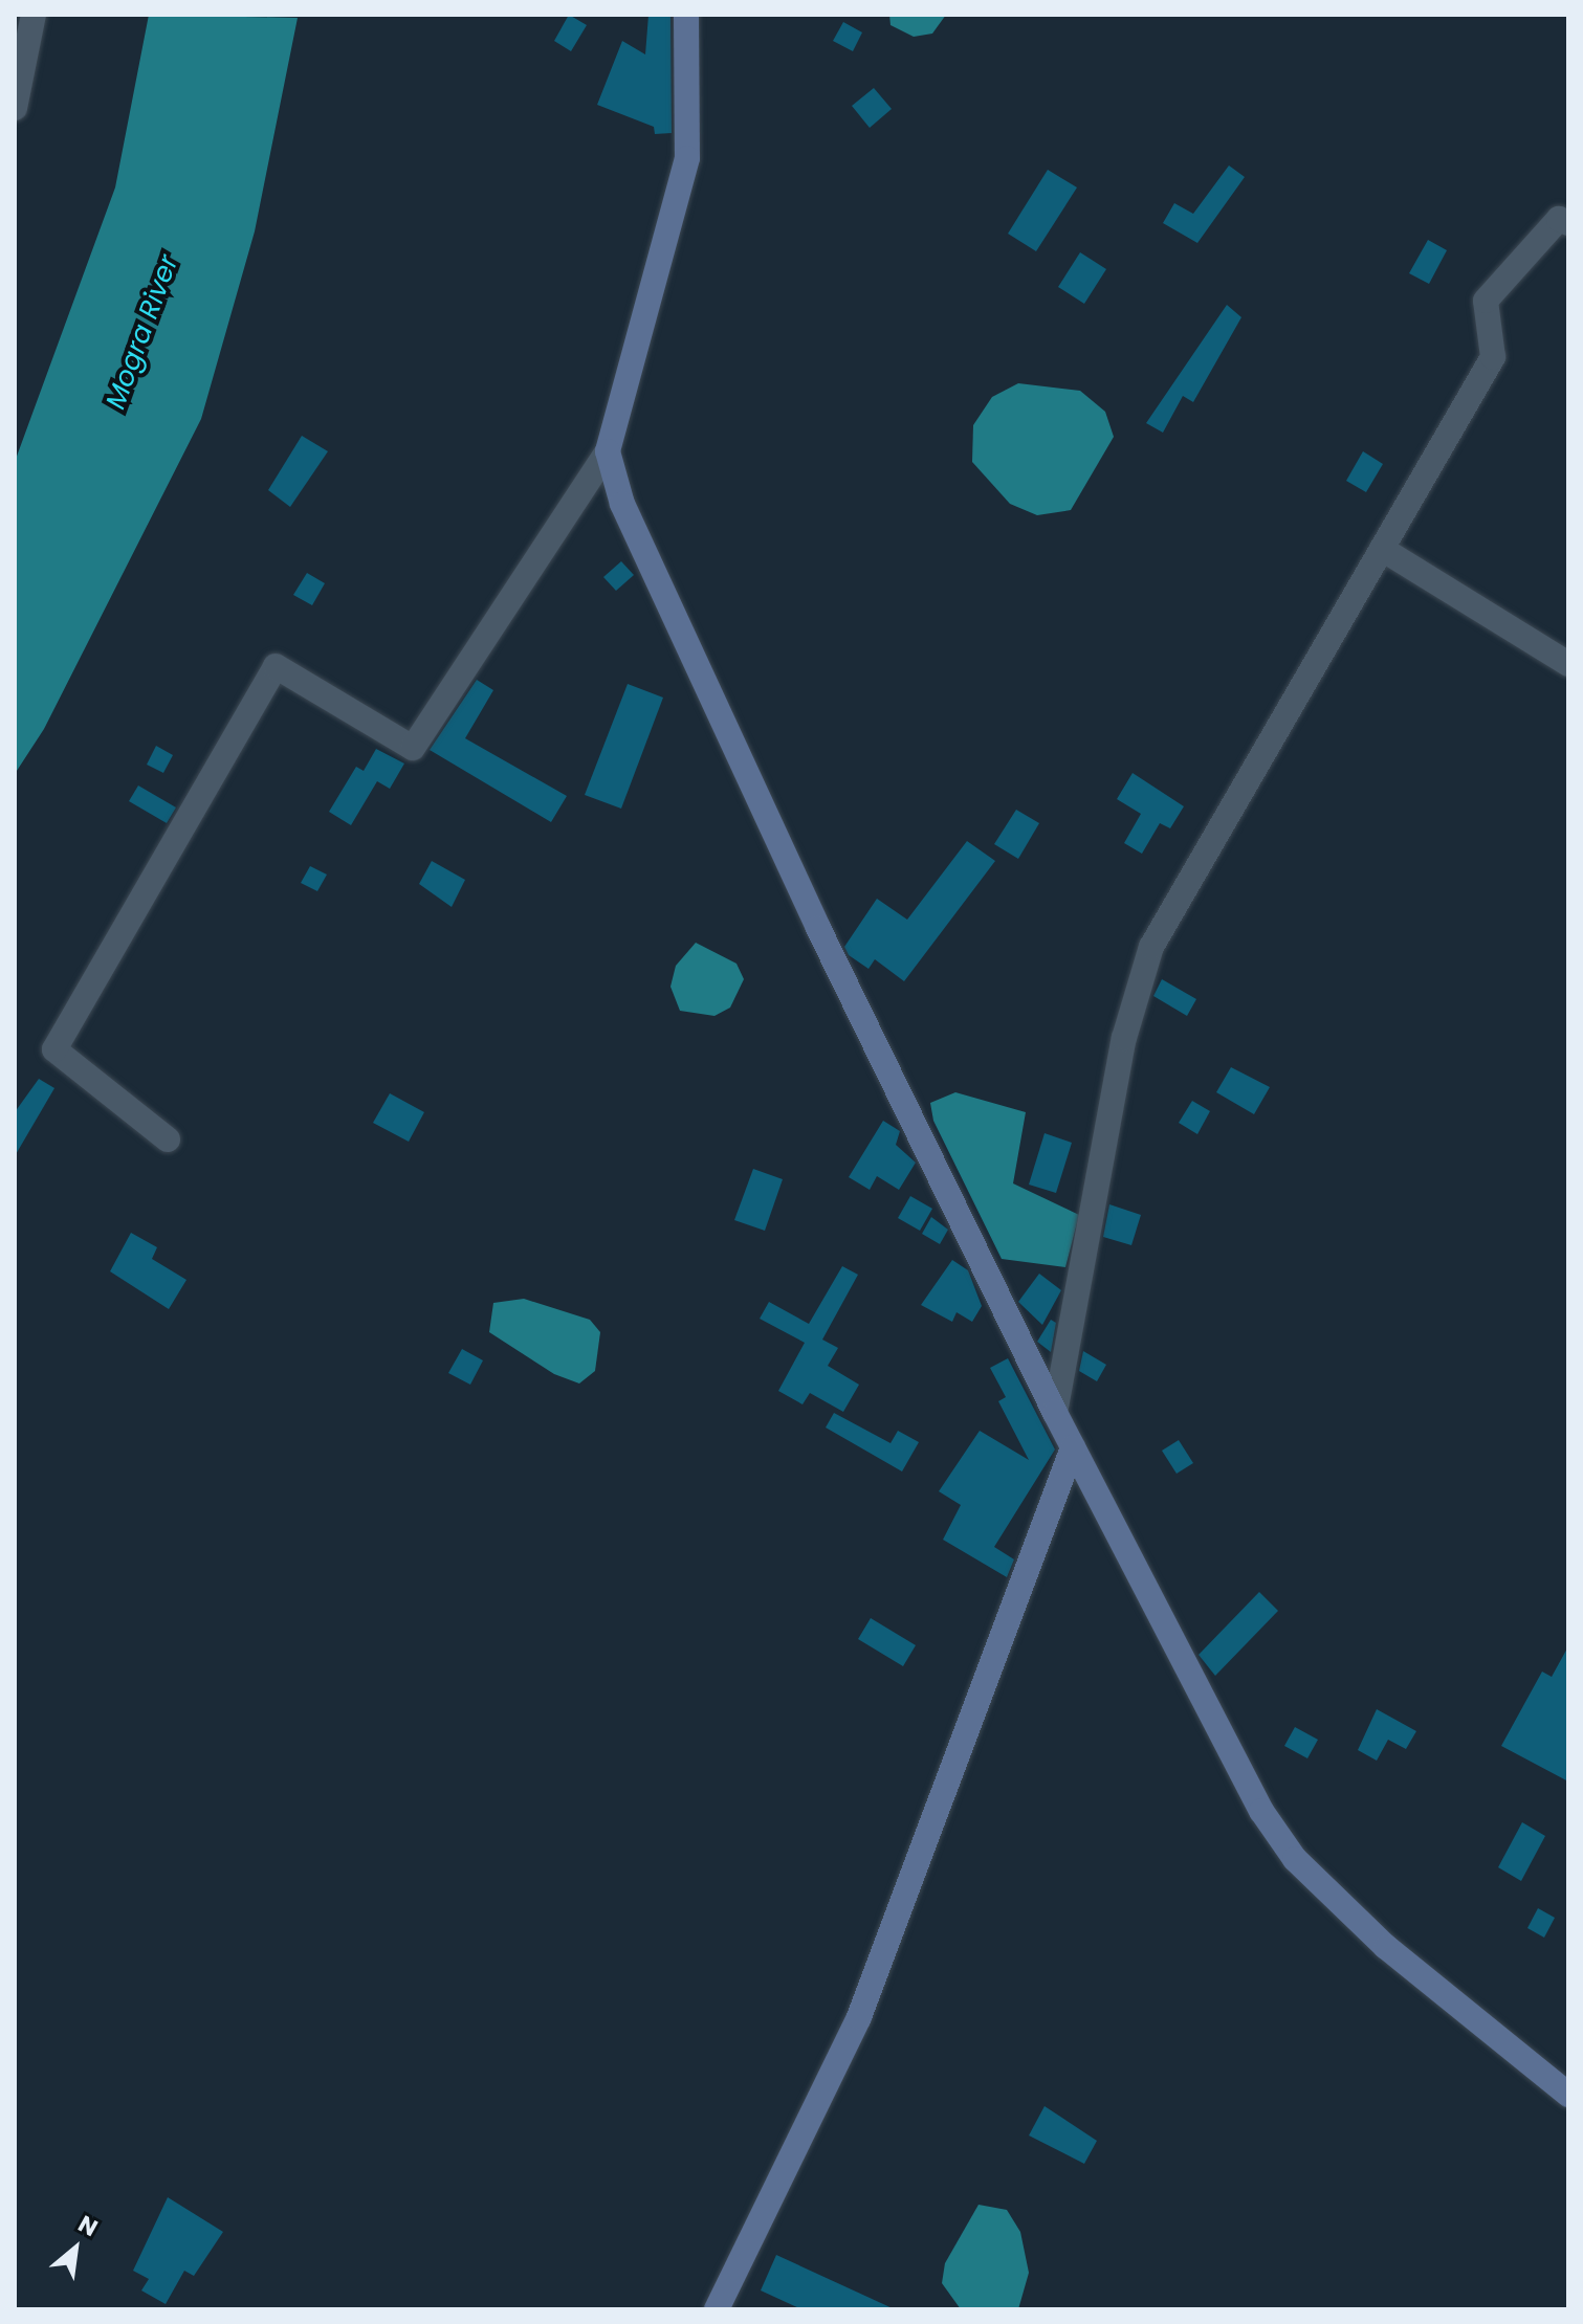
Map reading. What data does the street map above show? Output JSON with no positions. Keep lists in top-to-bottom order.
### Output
{
  "water": ["Mogra River"],
  "north": "top right"
}
